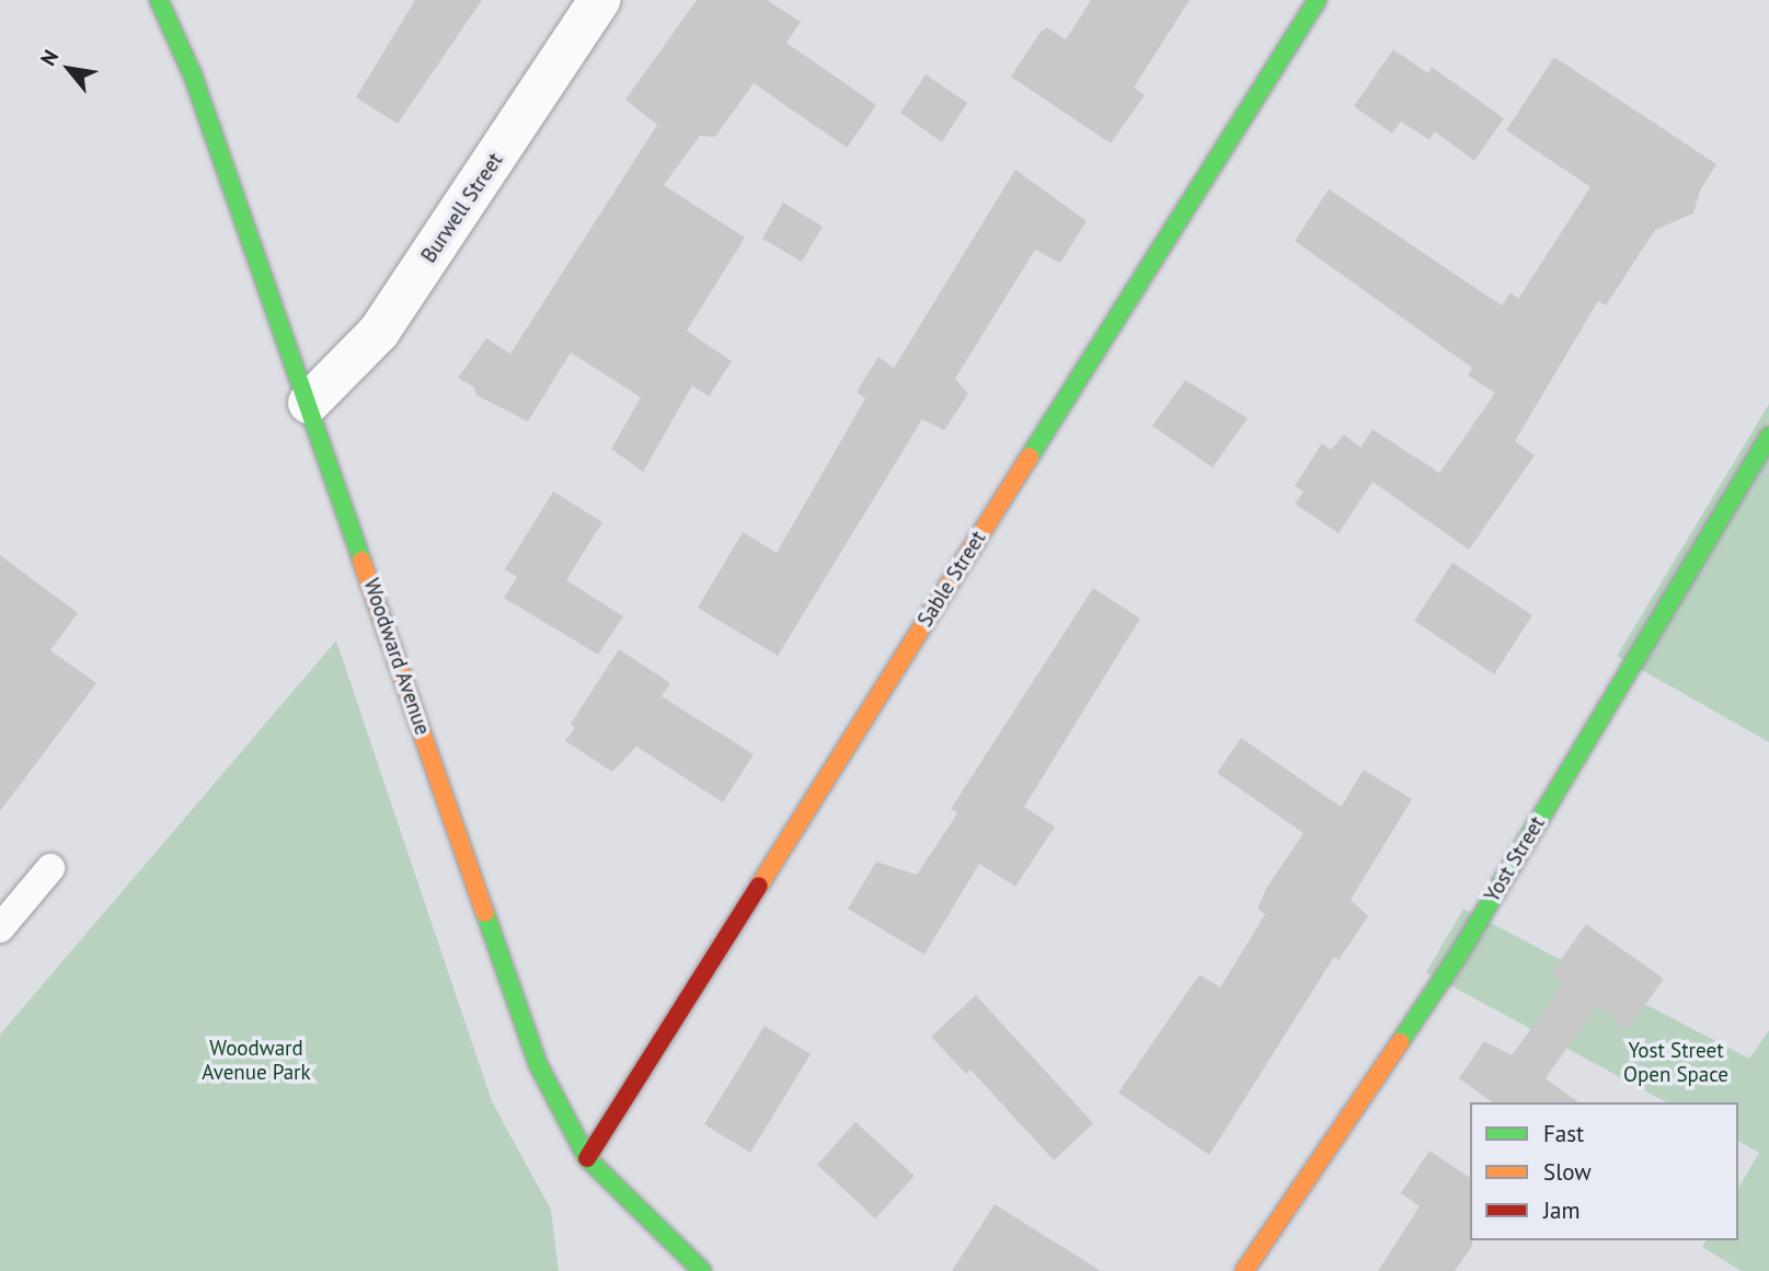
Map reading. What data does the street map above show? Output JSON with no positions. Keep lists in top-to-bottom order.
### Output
{
  "streets": {
    "street": [
      "Burwell Street",
      "Sable Street",
      "Woodward Avenue",
      "Yost Street"
    ]
  },
  "crossings": [
    ["Burwell Street", "Woodward Avenue"],
    ["Sable Street", "Woodward Avenue"]
  ],
  "parks": ["Woodward Avenue Park", "Yost Street Open Space"],
  "legend": ["Fast", "Slow", "Jam"],
  "north": "top left"
}
